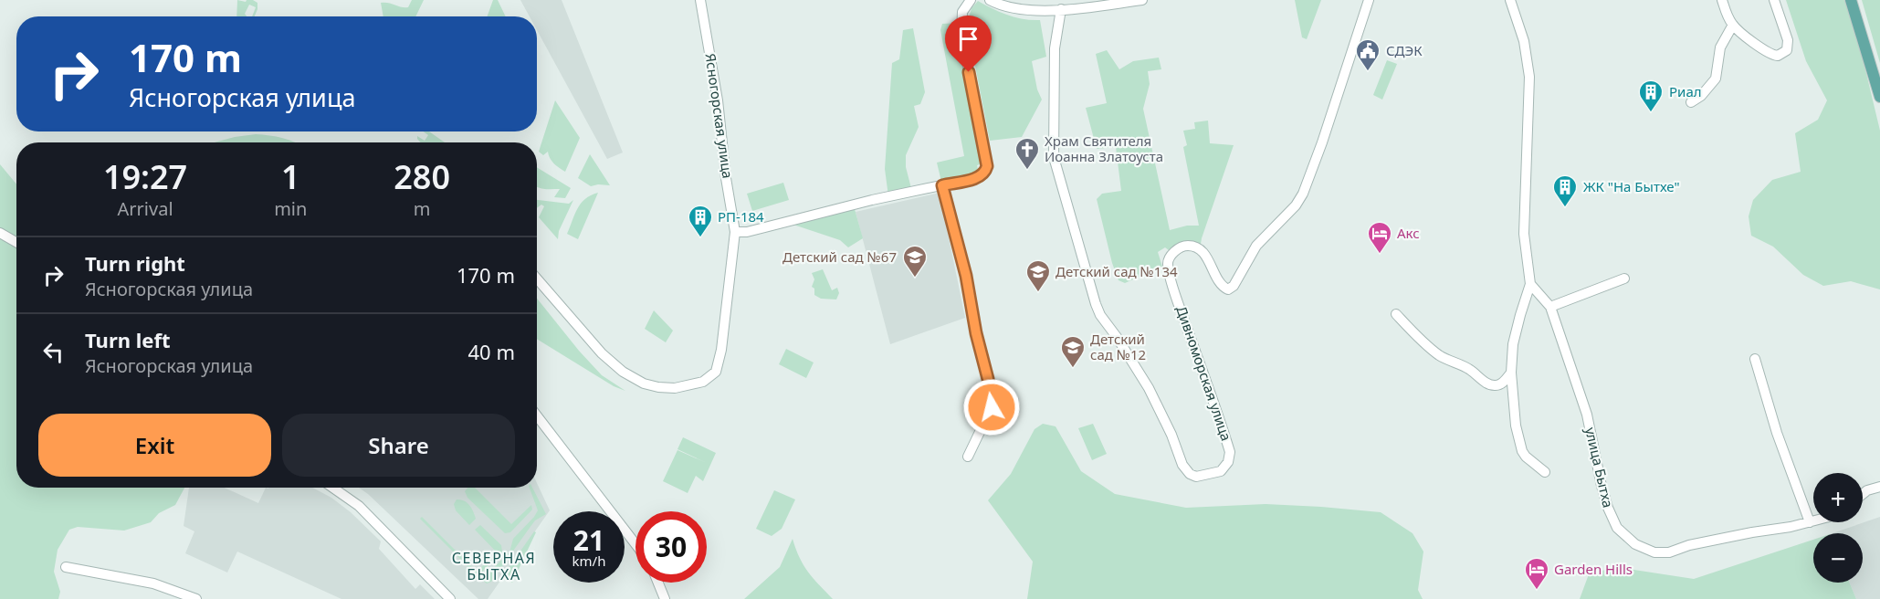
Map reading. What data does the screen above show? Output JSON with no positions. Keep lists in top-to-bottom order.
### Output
{
  "streets": {
    "street": ["Ясногорская улица", "Дивноморская улица", "улица Бытха"]
  },
  "districts": ["СЕВЕРНАЯ БЫТХА"],
  "places": {
    "public building": ["СДЭК"],
    "building": ["Риал", "ЖК \"На Бытхе\"", "РП-184"],
    "church": ["Храм Святителя Иоанна Златоуста"],
    "hotel": ["Акс", "Garden Hills"],
    "school or university": ["Детский сад №67", "Детский сад №134", "Детский сад №12"]
  },
  "page": {
    "turn": ["170 m", "Ясногорская улица"],
    "eta": [
      "19:27",
      "Arrival",
      "1",
      "min",
      "280",
      "m"
    ],
    "list": [
      {
        "name": "Turn right",
        "note": "Ясногорская улица",
        "value": "170 m"
      },
      {
        "name": "Turn left",
        "note": "Ясногорская улица",
        "value": "40 m"
      }
    ],
    "buttons": ["Exit", "Share"],
    "map_buttons": ["+", "−"],
    "speed": "21 km/h",
    "limit": "30"
  }
}
